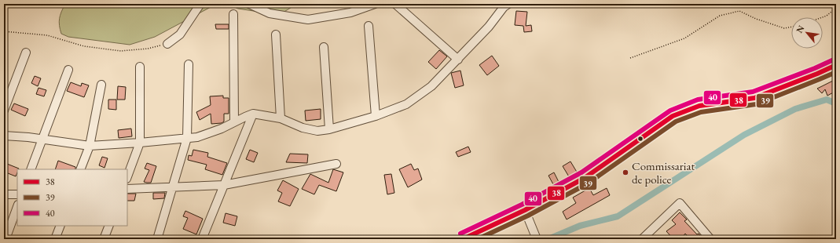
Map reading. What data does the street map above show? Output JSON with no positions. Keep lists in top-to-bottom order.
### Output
{
  "places": ["Commissariat de police"],
  "lines": ["transit line 40", "transit line 38", "transit line 39"],
  "legend": ["38", "39", "40"],
  "north": "top left"
}
